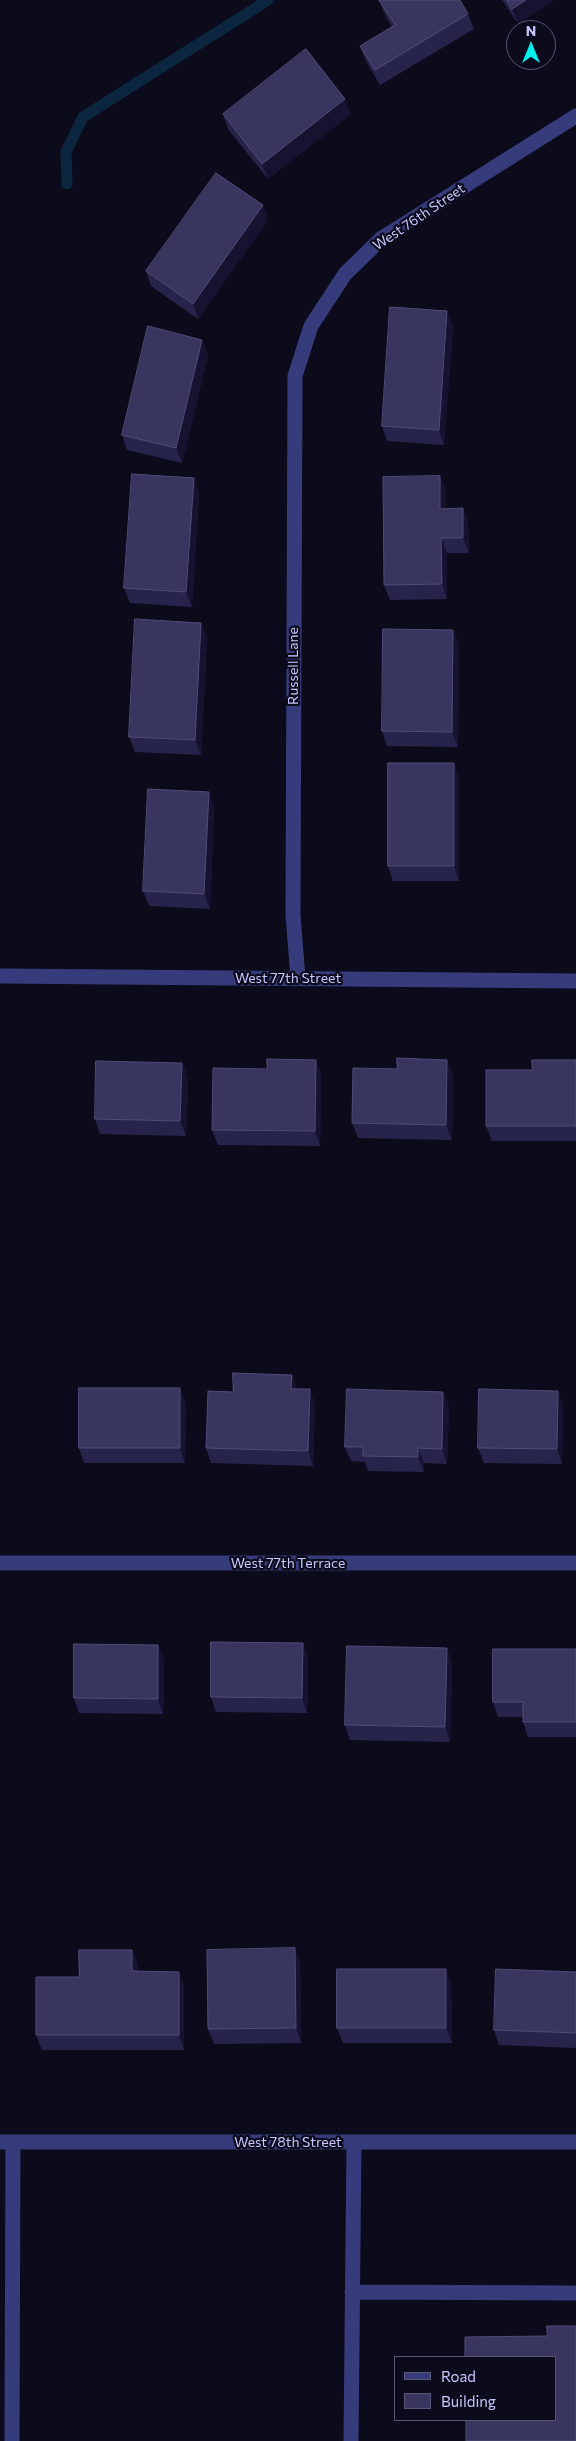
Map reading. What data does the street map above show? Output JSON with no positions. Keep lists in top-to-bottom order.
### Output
{
  "streets": {
    "street": [
      "West 76th Street",
      "Russell Lane",
      "West 77th Street",
      "West 77th Terrace",
      "West 78th Street"
    ]
  },
  "crossings": [
    ["West 76th Street", "Russell Lane"],
    ["Russell Lane", "West 77th Street"]
  ],
  "legend": ["Road", "Building"],
  "north": "top"
}
